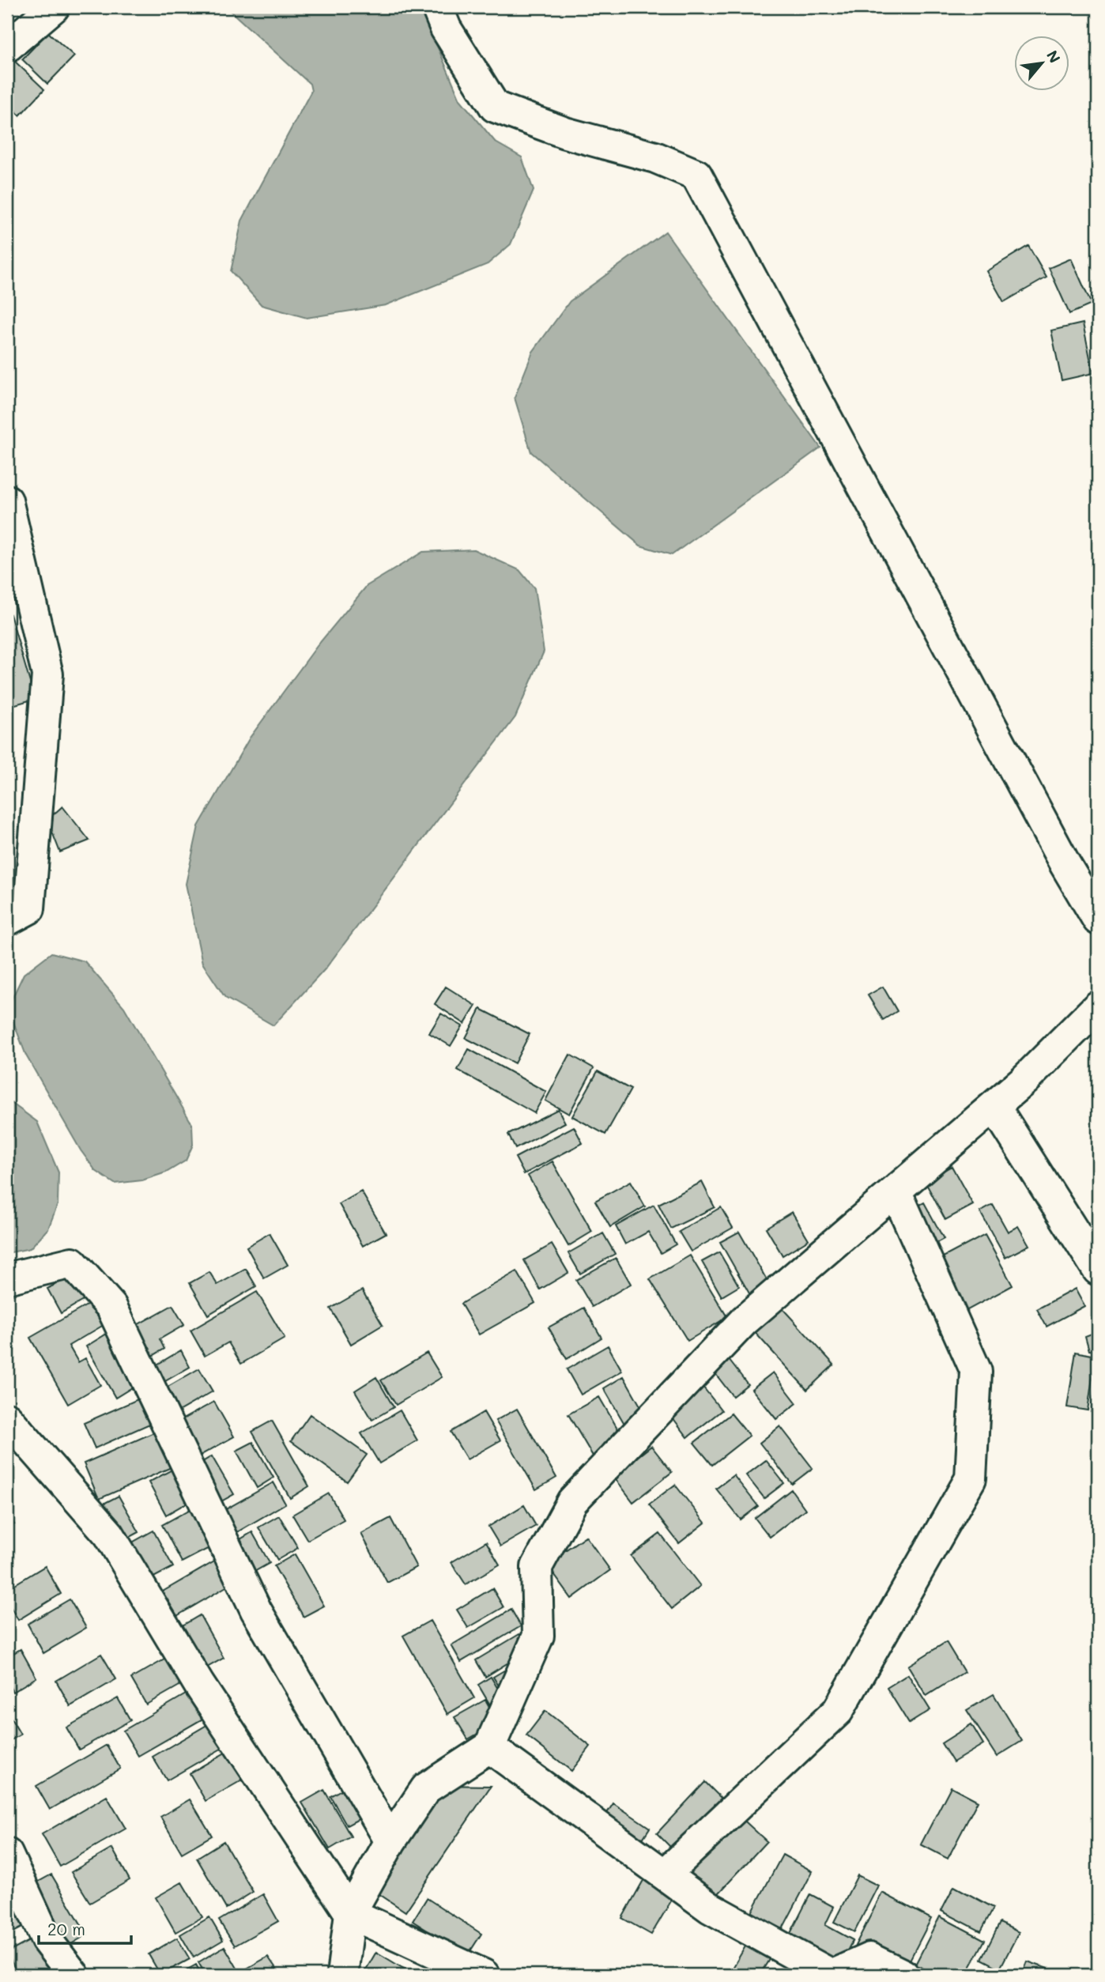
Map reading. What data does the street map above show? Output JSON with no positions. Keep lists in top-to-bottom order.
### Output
{
  "scale_bar": "20 m",
  "north": "top right"
}
